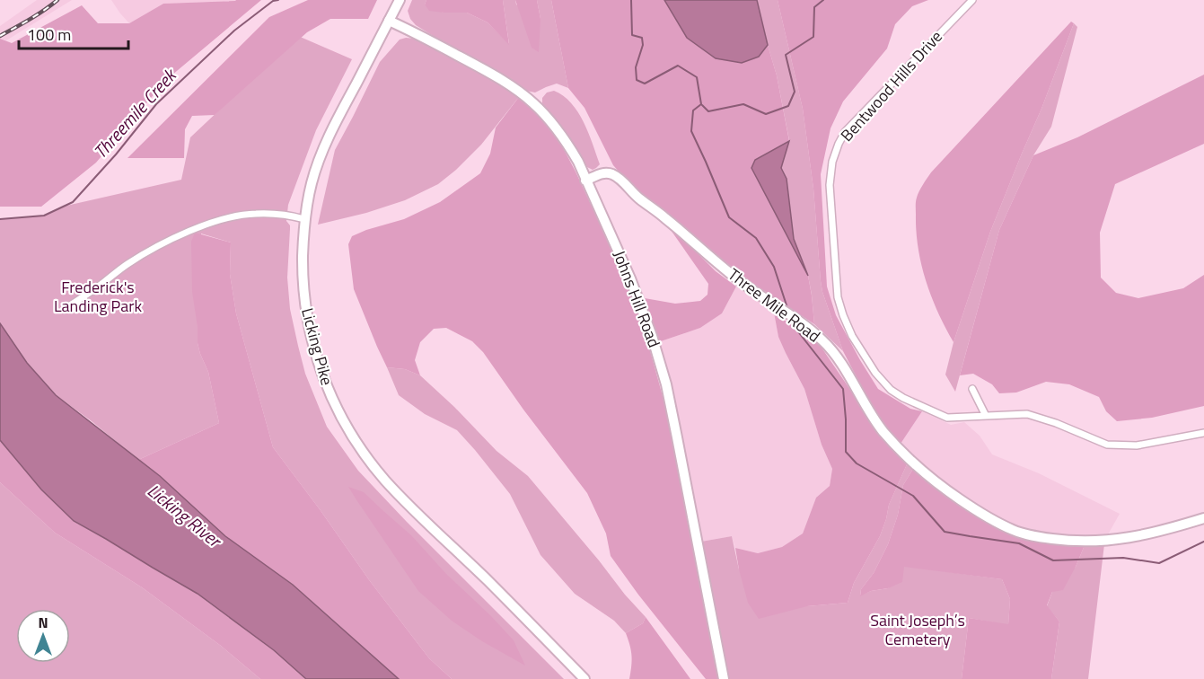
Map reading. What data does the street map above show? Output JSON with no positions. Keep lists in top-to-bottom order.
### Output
{
  "streets": {
    "main road": ["Johns Hill Road", "Three Mile Road", "Licking Pike"],
    "street": ["Bentwood Hills Drive"]
  },
  "crossings": [
    ["Johns Hill Road", "Three Mile Road"],
    ["Johns Hill Road", "Licking Pike"]
  ],
  "water": ["Threemile Creek", "Licking River"],
  "parks": ["Frederick's Landing Park", "Saint Joseph’s Cemetery"],
  "scale_bar": "100 m",
  "north": "top"
}
